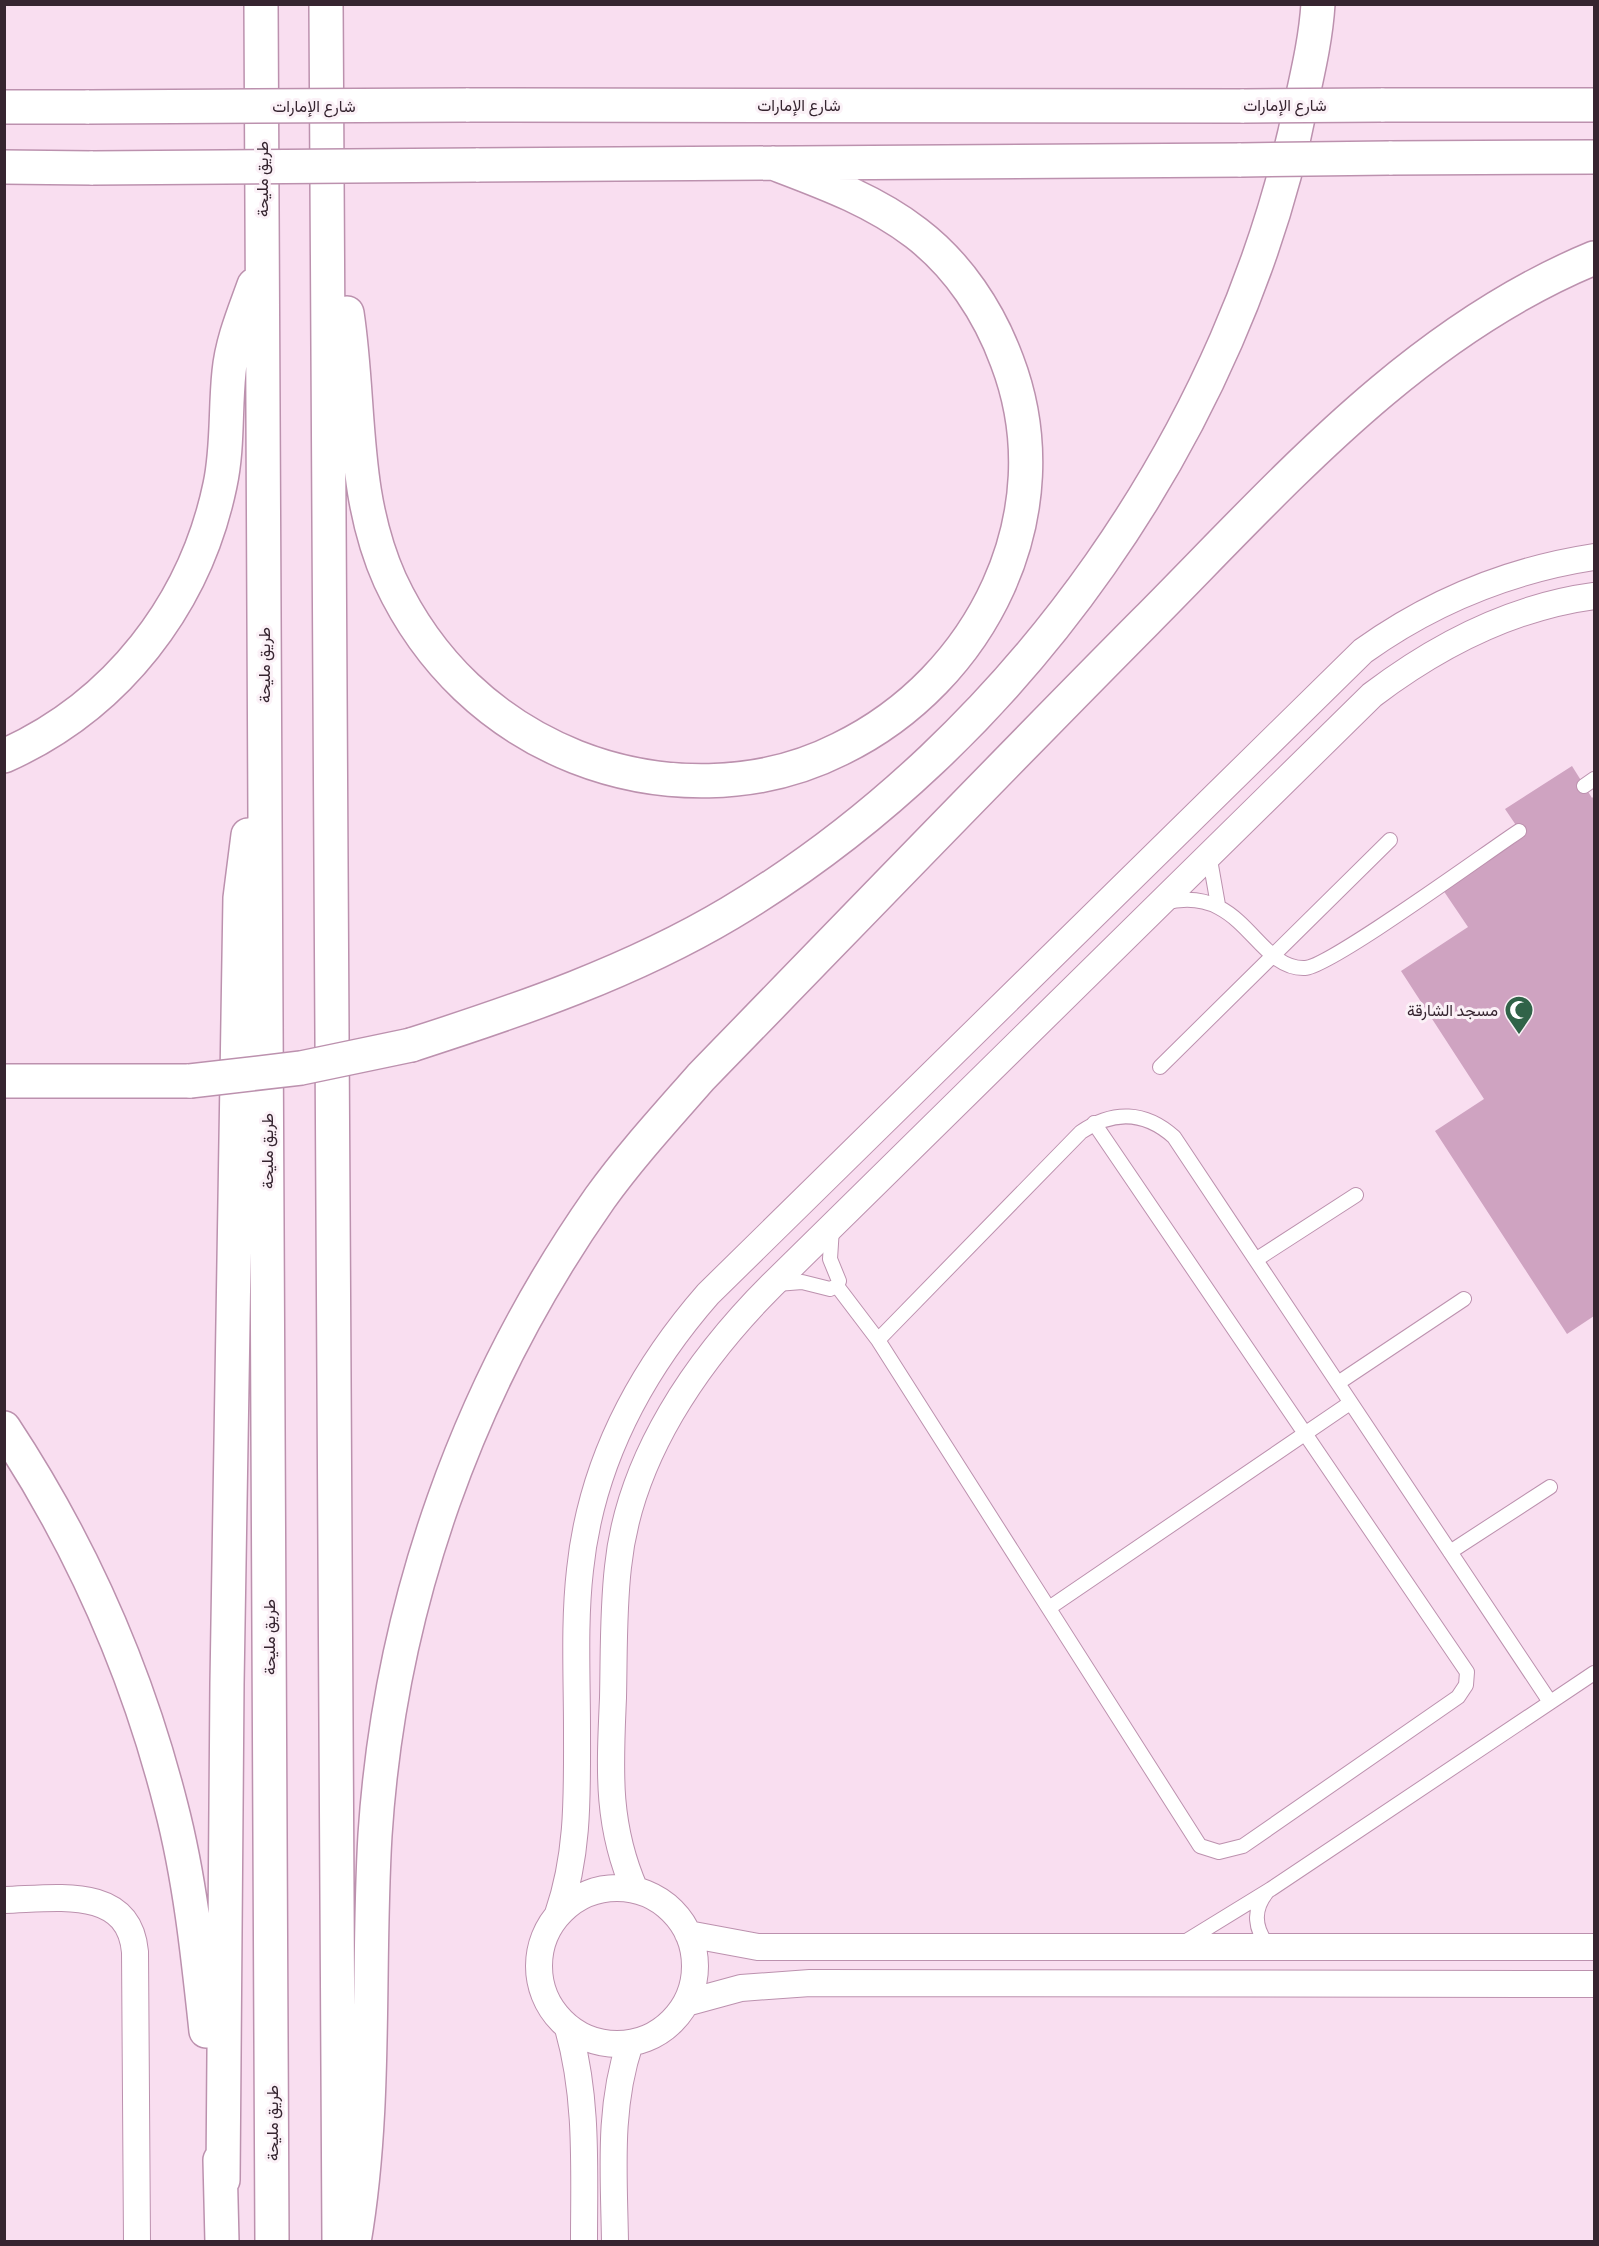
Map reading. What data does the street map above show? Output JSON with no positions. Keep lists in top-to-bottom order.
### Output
{
  "streets": {
    "highway": ["شارع الإمارات", "طريق مليحة"]
  },
  "places": {
    "mosque": ["مسجد الشارقة"]
  }
}
